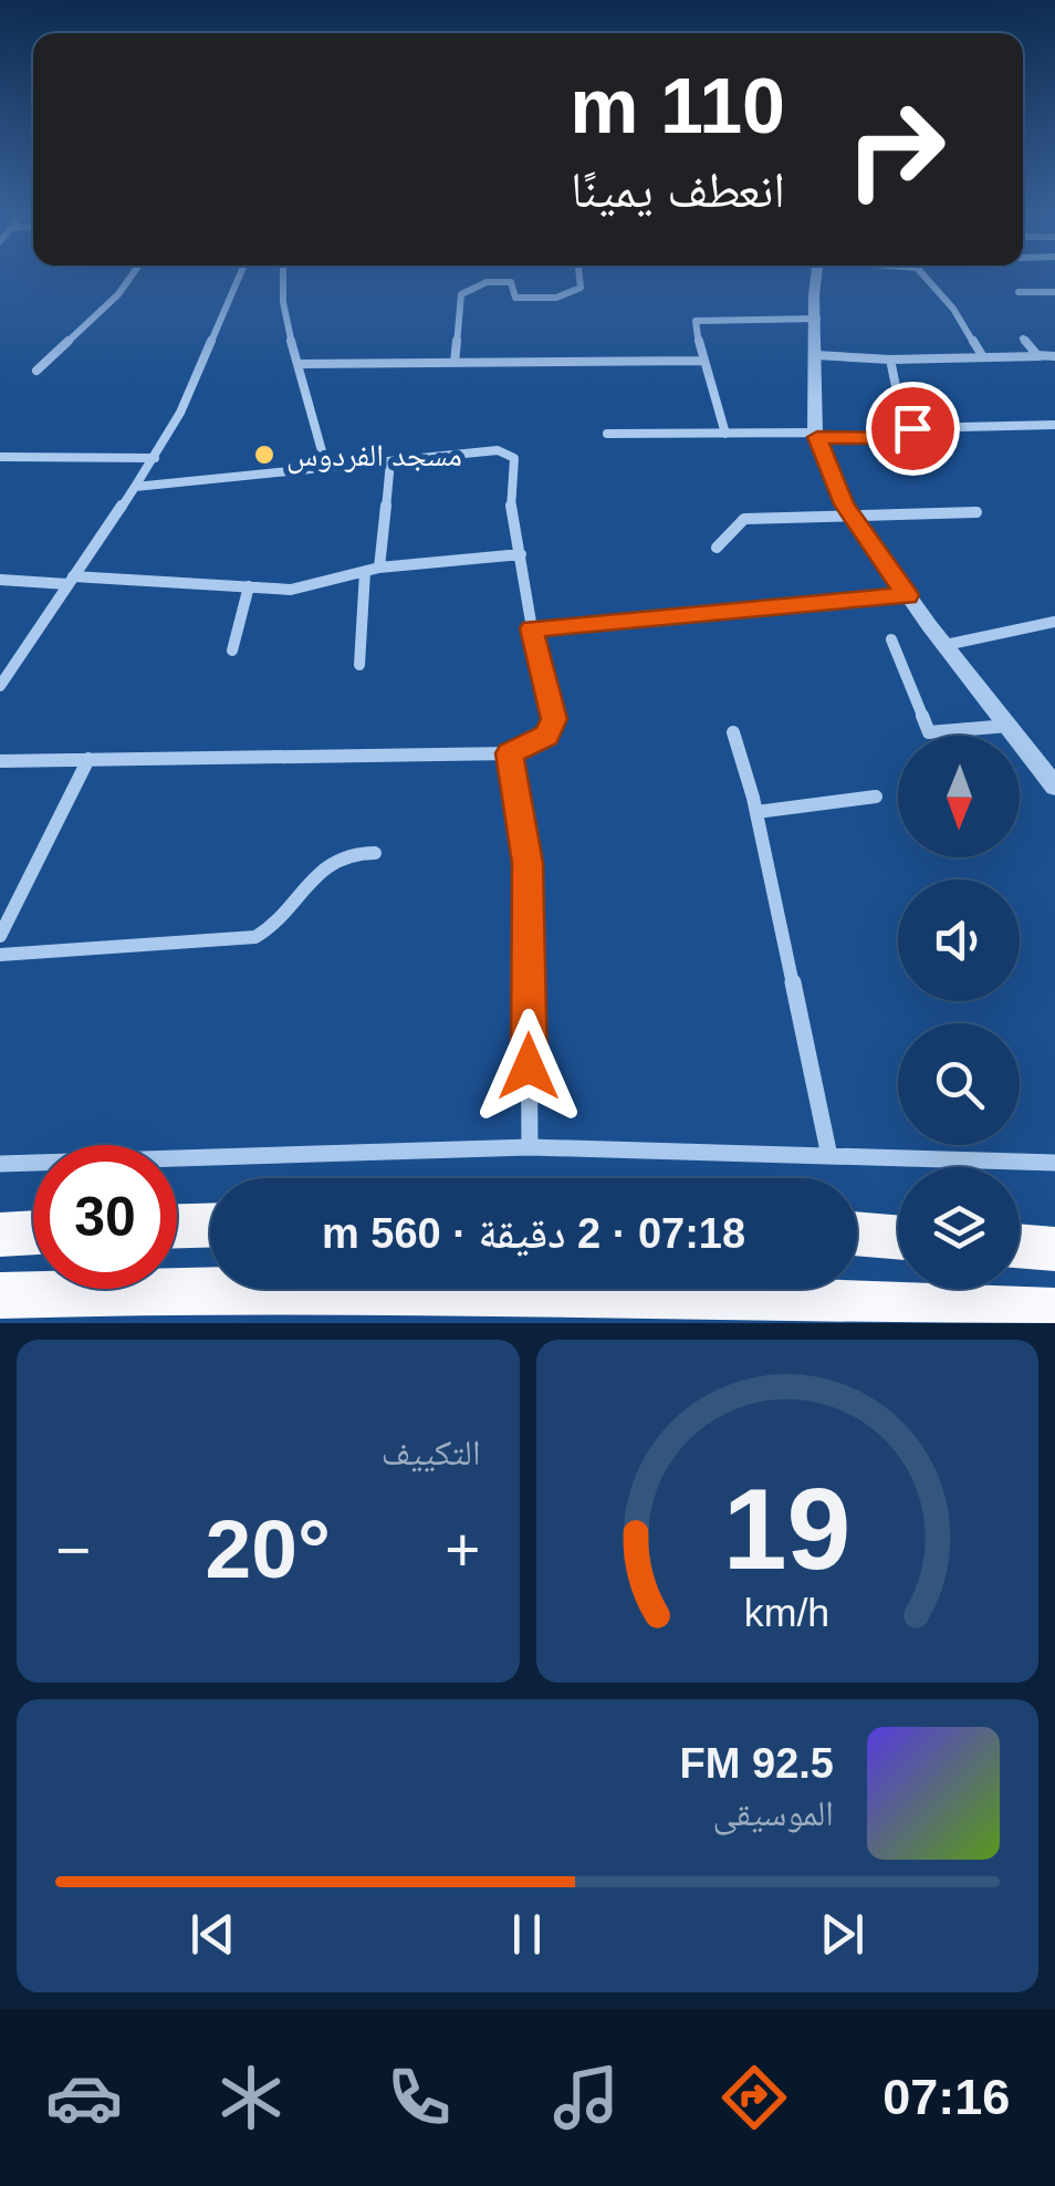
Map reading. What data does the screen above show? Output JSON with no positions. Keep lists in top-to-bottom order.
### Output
{
  "places": ["مسجد الفردوس"],
  "north": "bottom",
  "page": {
    "turn": ["110 m", "انعطف يمينًا"],
    "limit": "30",
    "trip": "07:18 · 2 دقيقة · 560 m",
    "tile": "التكييف",
    "heat": ["−", "20°", "+"],
    "song": ["92.5 FM", "الموسيقى"],
    "tabs": "07:16",
    "gauge": ["19", "km/h"]
  }
}
